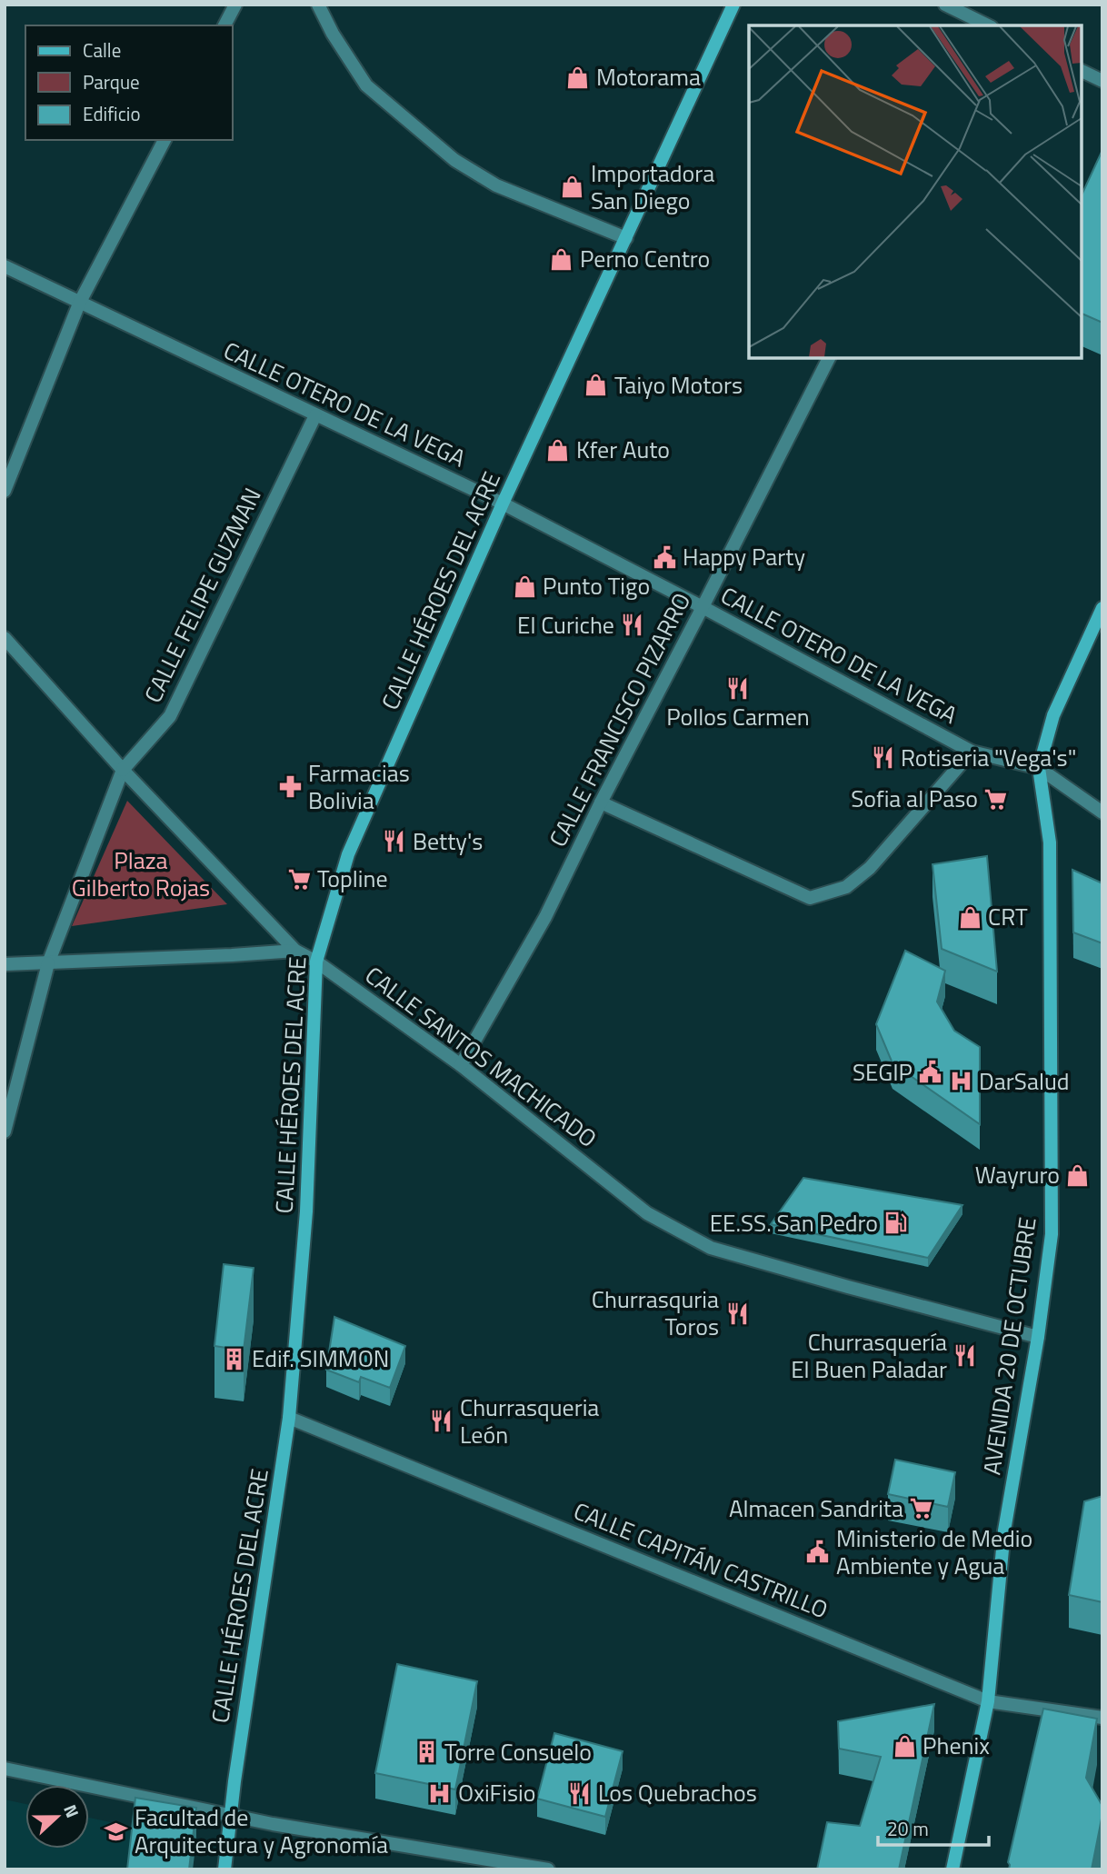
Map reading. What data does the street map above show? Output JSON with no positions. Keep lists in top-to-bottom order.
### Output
{
  "streets": {
    "main road": ["CALLE HÉROES DEL ACRE", "AVENIDA 20 DE OCTUBRE"],
    "street": [
      "CALLE OTERO DE LA VEGA",
      "CALLE FELIPE GUZMAN",
      "CALLE FRANCISCO PIZARRO",
      "CALLE SANTOS MACHICADO",
      "CALLE CAPITÁN CASTRILLO"
    ]
  },
  "crossings": [
    ["CALLE OTERO DE LA VEGA", "CALLE HÉROES DEL ACRE"],
    ["CALLE OTERO DE LA VEGA", "CALLE FELIPE GUZMAN"],
    ["CALLE OTERO DE LA VEGA", "CALLE FRANCISCO PIZARRO"],
    ["CALLE OTERO DE LA VEGA", "AVENIDA 20 DE OCTUBRE"],
    ["CALLE HÉROES DEL ACRE", "CALLE SANTOS MACHICADO"],
    ["CALLE HÉROES DEL ACRE", "CALLE CAPITÁN CASTRILLO"],
    ["CALLE FELIPE GUZMAN", "CALLE SANTOS MACHICADO"],
    ["CALLE FRANCISCO PIZARRO", "CALLE SANTOS MACHICADO"],
    ["CALLE SANTOS MACHICADO", "AVENIDA 20 DE OCTUBRE"],
    ["AVENIDA 20 DE OCTUBRE", "CALLE CAPITÁN CASTRILLO"]
  ],
  "parks": ["Plaza Gilberto Rojas"],
  "places": {
    "shop": [
      "Motorama",
      "Importadora San Diego",
      "Perno Centro",
      "Taiyo Motors",
      "Kfer Auto",
      "Punto Tigo",
      "CRT",
      "Wayruro",
      "Phenix"
    ],
    "public building": ["Happy Party", "SEGIP", "Ministerio de Medio Ambiente y Agua"],
    "restaurant": [
      "El Curiche",
      "Pollos Carmen",
      "Rotiseria \"Vega's\"",
      "Betty's",
      "Churrasquria Toros",
      "Churrasquería El Buen Paladar",
      "Churrasqueria León",
      "Los Quebrachos"
    ],
    "pharmacy": ["Farmacias Bolivia"],
    "supermarket": ["Sofia al Paso", "Topline", "Almacen Sandrita"],
    "hospital": ["DarSalud", "OxiFisio"],
    "fuel station": ["EE.SS. San Pedro"],
    "building": ["Edif. SIMMON", "Torre Consuelo"],
    "school or university": ["Facultad de Arquitectura y Agronomía"]
  },
  "legend": ["Calle", "Parque", "Edificio"],
  "scale_bar": "20 m",
  "north": "right"
}
